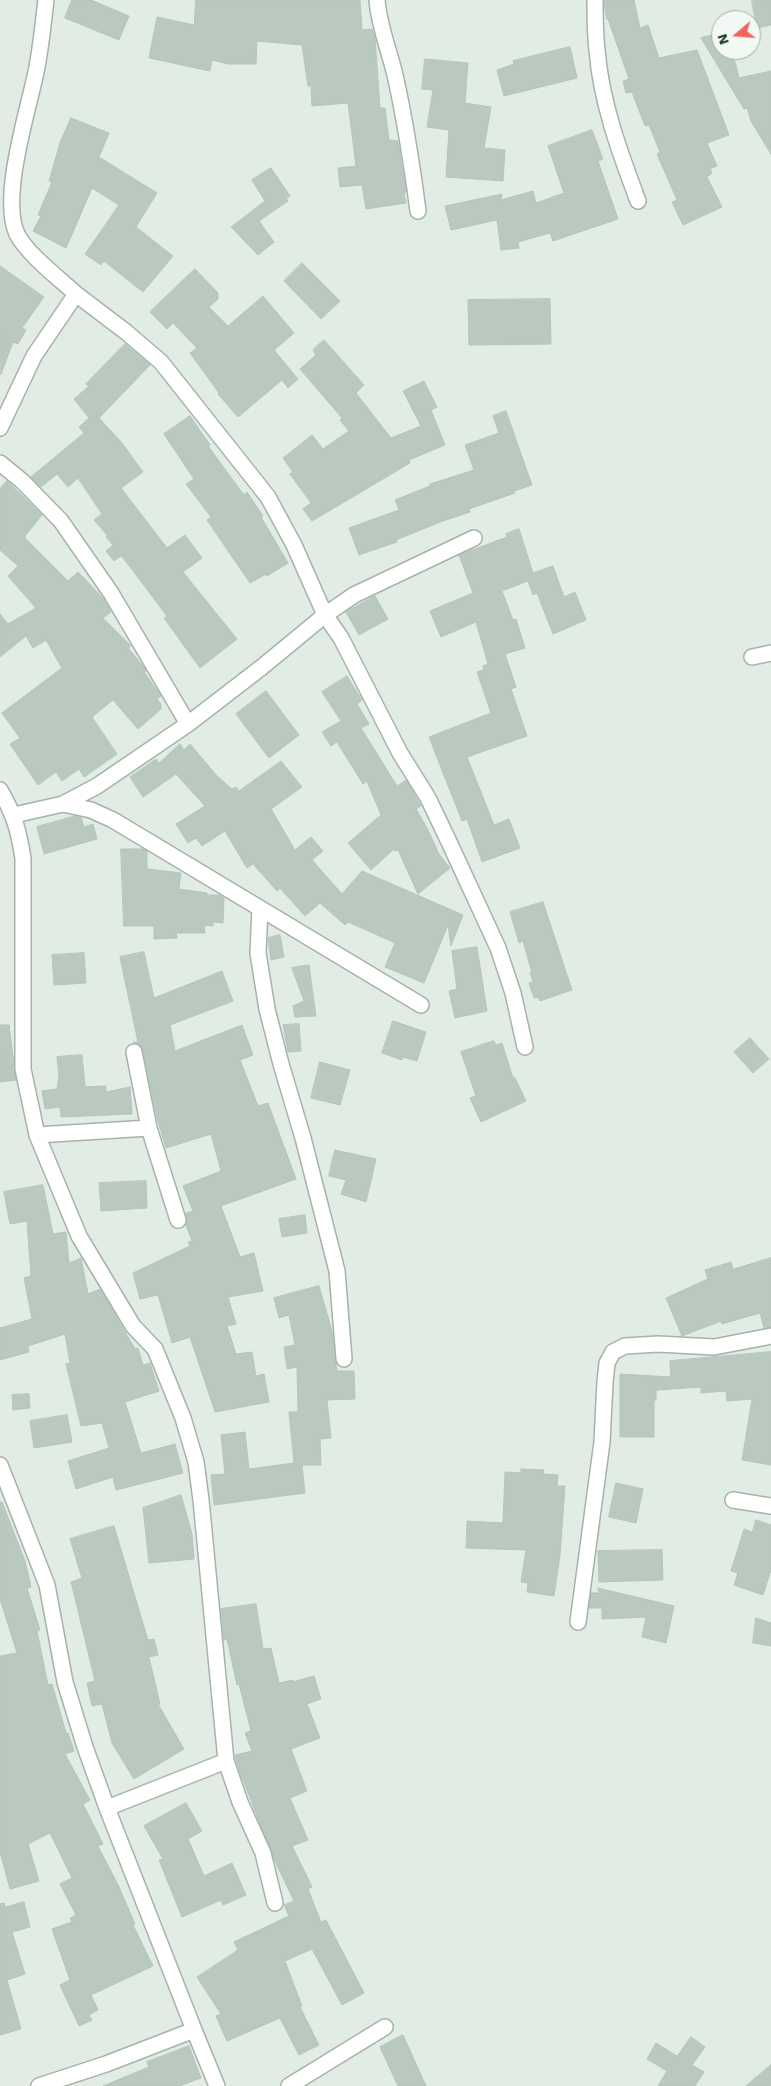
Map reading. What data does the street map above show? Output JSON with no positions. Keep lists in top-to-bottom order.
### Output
{
  "north": "left"
}
